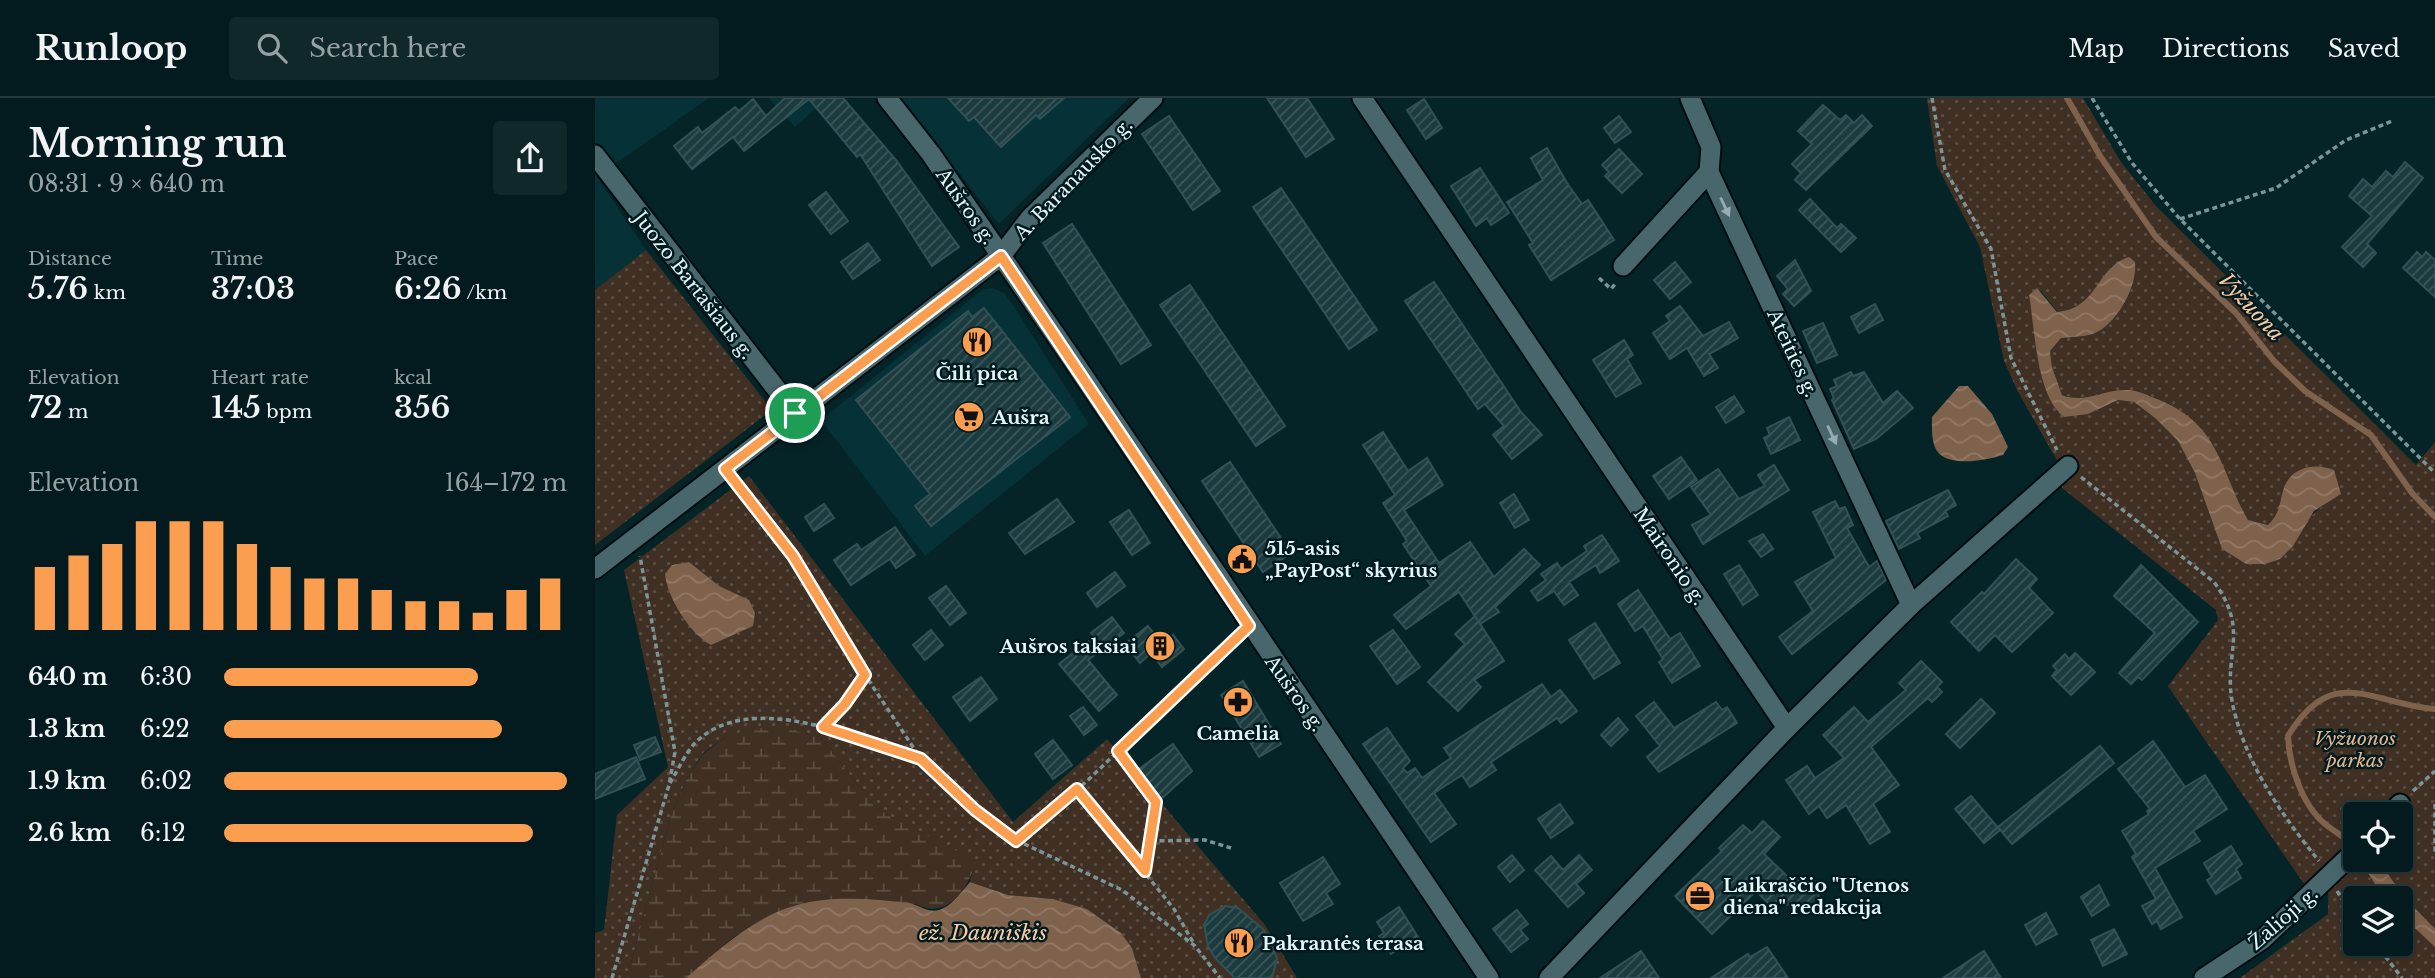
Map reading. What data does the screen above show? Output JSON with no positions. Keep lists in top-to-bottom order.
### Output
{
  "streets": {
    "street": [
      "A. Baranausko g.",
      "Aušros g.",
      "Juozo Bartašiaus g.",
      "Ateities g.",
      "Maironio g.",
      "Žalioji g."
    ]
  },
  "crossings": [
    ["A. Baranausko g.", "Aušros g."],
    ["A. Baranausko g.", "Juozo Bartašiaus g."]
  ],
  "one_way": ["Ateities g."],
  "water": ["Vyžuona", "ež. Dauniškis"],
  "parks": ["Vyžuonos parkas"],
  "places": {
    "restaurant": ["Čili pica", "Pakrantės terasa"],
    "supermarket": ["Aušra"],
    "public building": ["515-asis „PayPost“ skyrius"],
    "building": ["Aušros taksiai"],
    "pharmacy": ["Camelia"],
    "office": ["Laikraščio \"Utenos diena\" redakcija"]
  },
  "page": {
    "header": "Runloop",
    "search": "Search here",
    "nav": ["Map", "Directions", "Saved"],
    "heading": ["Morning run", "08:31 · 9 × 640 m"],
    "stats": [
      ["Distance", "5.76 km"],
      ["Time", "37:03"],
      ["Pace", "6:26 /km"],
      ["Elevation", "72 m"],
      ["Heart rate", "145 bpm"],
      ["kcal", "356"]
    ],
    "chart": ["Elevation", "164–172 m"],
    "list": [
      {
        "name": "640 m",
        "note": "6:30"
      },
      {
        "name": "1.3 km",
        "note": "6:22"
      },
      {
        "name": "1.9 km",
        "note": "6:02"
      },
      {
        "name": "2.6 km",
        "note": "6:12"
      }
    ]
  }
}
